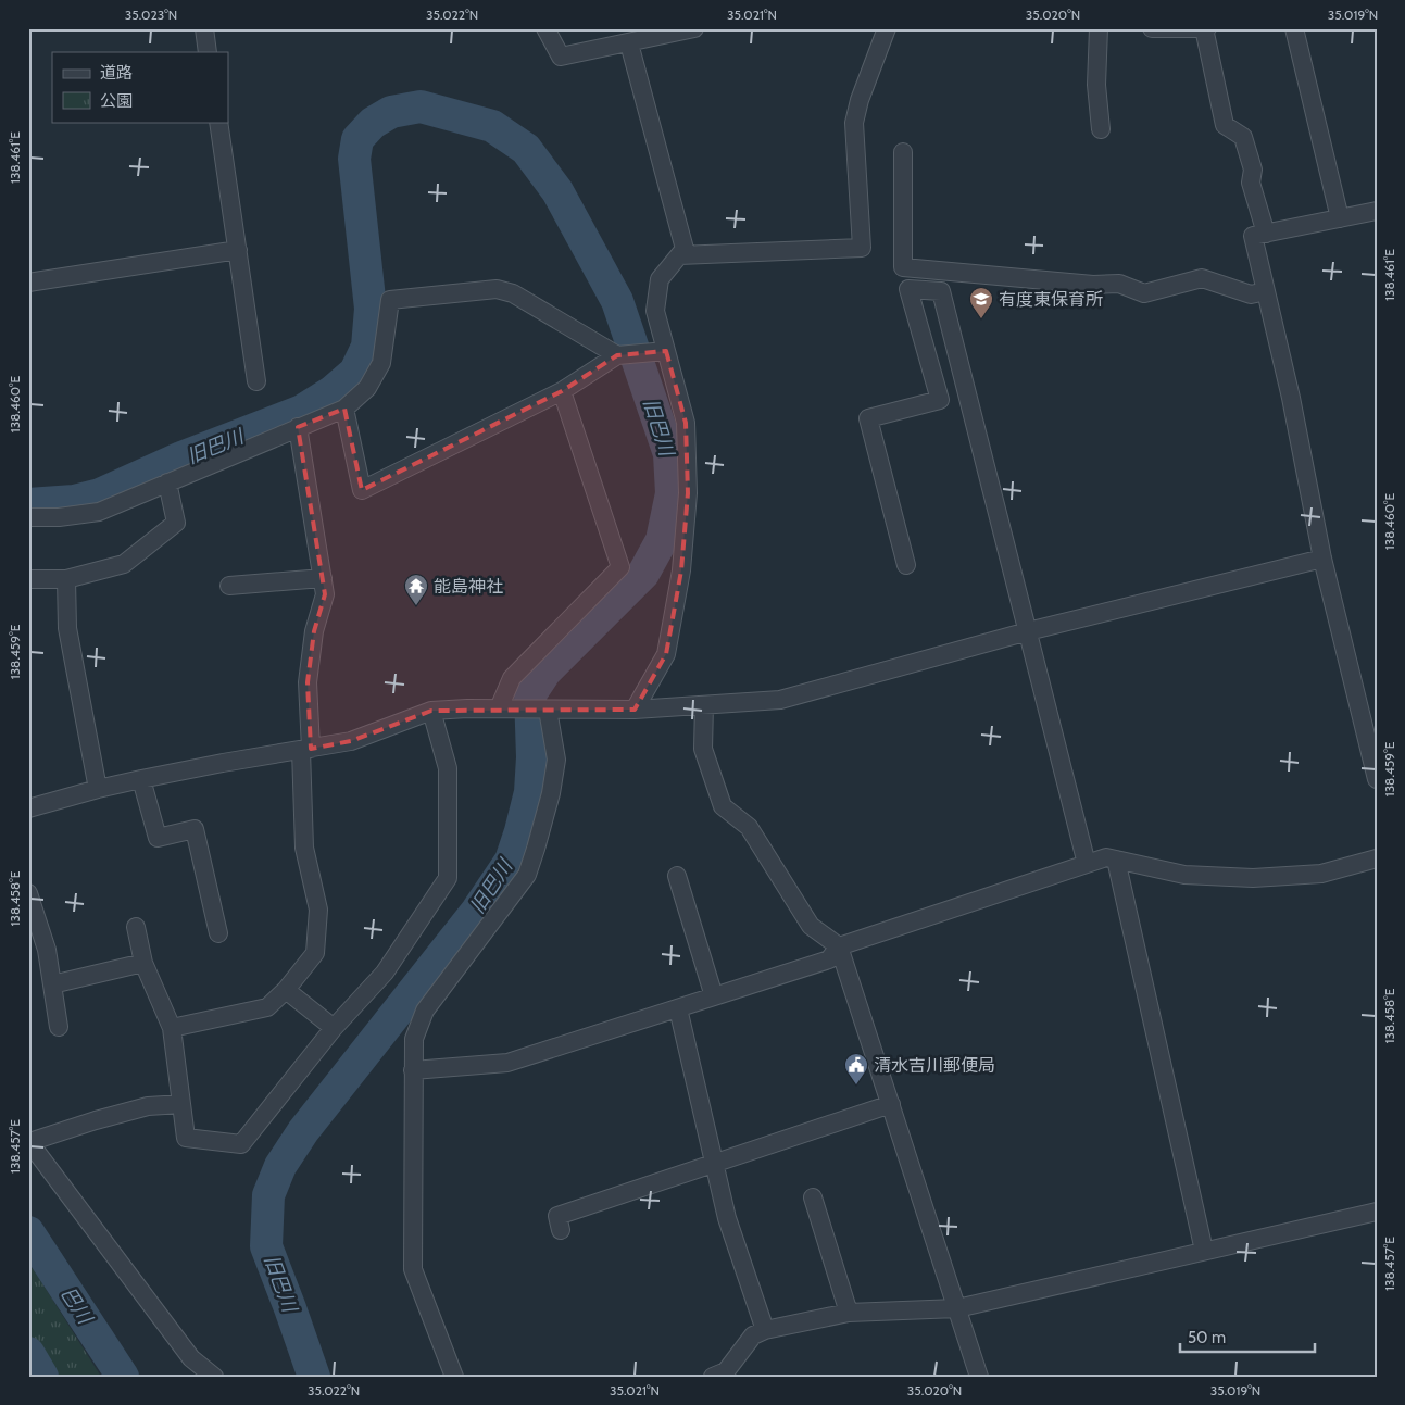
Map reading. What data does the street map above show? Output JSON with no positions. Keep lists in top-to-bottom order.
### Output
{
  "water": ["旧巴川", "巴川"],
  "places": {
    "school or university": ["有度東保育所"],
    "temple": ["能島神社"],
    "public building": ["清水吉川郵便局"]
  },
  "legend": ["道路", "公園"],
  "scale_bar": "50 m",
  "coordinates": [
    "35.023°N",
    "35.022°N",
    "35.021°N",
    "35.020°N",
    "35.019°N",
    "138.461°E",
    "138.460°E",
    "138.459°E",
    "138.458°E",
    "138.457°E"
  ]
}
